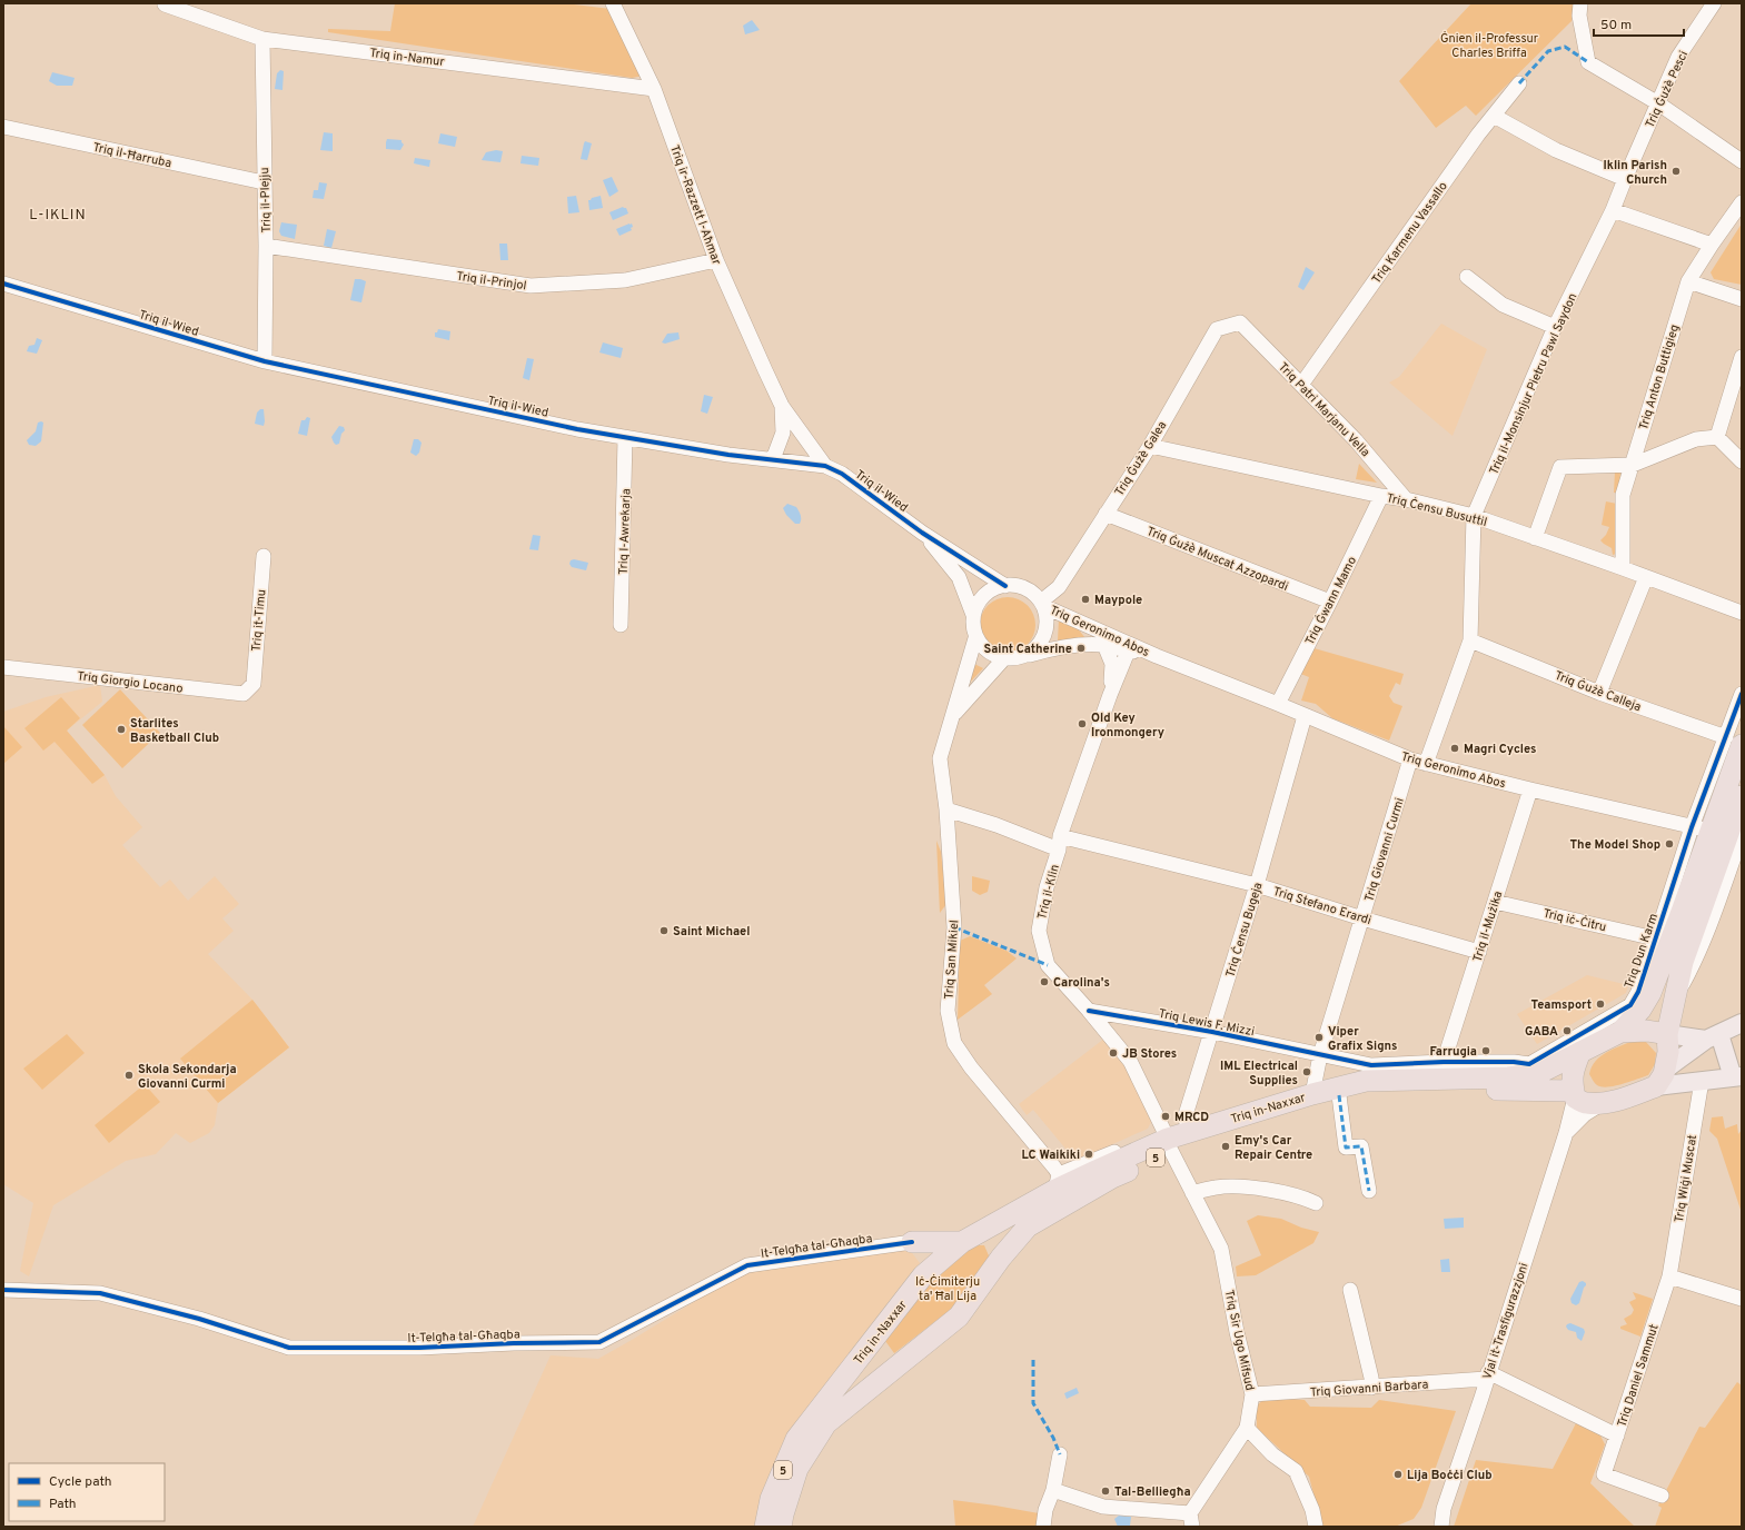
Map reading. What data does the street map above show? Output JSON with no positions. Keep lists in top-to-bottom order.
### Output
{
  "streets": {
    "highway": ["Triq Dun Karm", "Triq in-Naxxar", "5"],
    "street": [
      "Triq in-Namur",
      "Triq Ġużè Pesci",
      "Triq il-Ħarruba",
      "Triq il-Plejju",
      "Triq ir-Razzett l-Aħmar",
      "Triq Karmenu Vassallo",
      "Triq il-Prinjol",
      "Triq il-Wied",
      "Triq Anton Buttigieg",
      "Triq il-Monsinjur Pietru Pawl Saydon",
      "Triq Patri Marjanu Vella",
      "Triq Ġużè Galea",
      "Triq Ċensu Busuttil",
      "Triq l-Awrekarja",
      "Triq Ġużè Muscat Azzopardi",
      "Triq Ġwann Mamo",
      "Triq it-Timu",
      "Triq Geronimo Abos",
      "Triq Giorgio Locano",
      "Triq Ġużè Calleja",
      "Triq Giovanni Curmi",
      "Triq il-Klin",
      "Triq Stefano Erardi",
      "Triq iċ-Ċitru",
      "Triq il-Mużika",
      "Triq Ċensu Bugeja",
      "Triq San Mikiel",
      "Triq Lewis F. Mizzi",
      "Triq Wiġi Muscat",
      "It-Telgħa tal-Għaqba",
      "Vjal it-Trasfigurazzjoni",
      "Triq Sir Ugo Mifsud",
      "Triq Daniel Sammut",
      "Triq Giovanni Barbara"
    ]
  },
  "crossings": [
    ["Triq in-Namur", "Triq il-Plejju"],
    ["Triq in-Namur", "Triq ir-Razzett l-Aħmar"],
    ["Triq Ġużè Pesci", "Triq il-Monsinjur Pietru Pawl Saydon"],
    ["Triq il-Ħarruba", "Triq il-Plejju"],
    ["Triq il-Plejju", "Triq il-Prinjol"],
    ["Triq il-Plejju", "Triq il-Wied"],
    ["Triq ir-Razzett l-Aħmar", "Triq il-Prinjol"],
    ["Triq ir-Razzett l-Aħmar", "Triq il-Wied"],
    ["Triq Karmenu Vassallo", "Triq Patri Marjanu Vella"],
    ["Triq il-Wied", "Triq Ġużè Galea"],
    ["Triq il-Wied", "Triq l-Awrekarja"],
    ["Triq il-Wied", "Triq Geronimo Abos"],
    ["Triq il-Wied", "Triq San Mikiel"],
    ["Triq Anton Buttigieg", "Triq Ċensu Busuttil"],
    ["Triq il-Monsinjur Pietru Pawl Saydon", "Triq Ċensu Busuttil"],
    ["Triq Patri Marjanu Vella", "Triq Ġużè Galea"],
    ["Triq Patri Marjanu Vella", "Triq Ċensu Busuttil"],
    ["Triq Ġużè Galea", "Triq Ċensu Busuttil"],
    ["Triq Ġużè Galea", "Triq Ġużè Muscat Azzopardi"],
    ["Triq Ġużè Galea", "Triq Geronimo Abos"],
    ["Triq Ġużè Galea", "Triq San Mikiel"],
    ["Triq Ċensu Busuttil", "Triq Ġwann Mamo"],
    ["Triq Ġużè Muscat Azzopardi", "Triq Ġwann Mamo"],
    ["Triq Ġwann Mamo", "Triq Geronimo Abos"],
    ["Triq it-Timu", "Triq Giorgio Locano"],
    ["Triq Geronimo Abos", "Triq Giovanni Curmi"],
    ["Triq Geronimo Abos", "Triq il-Klin"],
    ["Triq Geronimo Abos", "Triq il-Mużika"],
    ["Triq Geronimo Abos", "Triq Ċensu Bugeja"],
    ["Triq Geronimo Abos", "Triq Dun Karm"],
    ["Triq Geronimo Abos", "Triq San Mikiel"],
    ["Triq Ġużè Calleja", "Triq Dun Karm"],
    ["Triq Giovanni Curmi", "Triq Stefano Erardi"],
    ["Triq Giovanni Curmi", "Triq Dun Karm"],
    ["Triq Giovanni Curmi", "Triq Lewis F. Mizzi"],
    ["Triq Giovanni Curmi", "Triq in-Naxxar"],
    ["Triq il-Klin", "Triq Stefano Erardi"],
    ["Triq il-Klin", "Triq Lewis F. Mizzi"],
    ["Triq il-Klin", "Triq in-Naxxar"],
    ["Triq il-Klin", "Triq Sir Ugo Mifsud"],
    ["Triq Stefano Erardi", "Triq il-Mużika"],
    ["Triq Stefano Erardi", "Triq Ċensu Bugeja"],
    ["Triq Stefano Erardi", "Triq San Mikiel"],
    ["Triq iċ-Ċitru", "Triq il-Mużika"],
    ["Triq iċ-Ċitru", "Triq Dun Karm"],
    ["Triq il-Mużika", "Triq Dun Karm"],
    ["Triq Ċensu Bugeja", "Triq Lewis F. Mizzi"],
    ["Triq Ċensu Bugeja", "Triq in-Naxxar"],
    ["Triq Dun Karm", "Triq Lewis F. Mizzi"],
    ["Triq Dun Karm", "Triq in-Naxxar"],
    ["Triq San Mikiel", "Triq in-Naxxar"],
    ["Triq in-Naxxar", "5"],
    ["Triq in-Naxxar", "Vjal it-Trasfigurazzjoni"],
    ["Triq in-Naxxar", "Triq Sir Ugo Mifsud"],
    ["Triq Wiġi Muscat", "Triq Daniel Sammut"],
    ["Vjal it-Trasfigurazzjoni", "Triq Giovanni Barbara"],
    ["Triq Sir Ugo Mifsud", "Triq Giovanni Barbara"]
  ],
  "districts": ["L-IKLIN"],
  "parks": ["Ġnien il-Professur Charles Briffa", "Iċ-Ċimiterju ta' Ħal Lija"],
  "places": [
    "Iklin Parish Church",
    "Maypole",
    "Saint Catherine",
    "Old Key Ironmongery",
    "Starlites Basketball Club",
    "Magri Cycles",
    "The Model Shop",
    "Saint Michael",
    "Carolina's",
    "Teamsport",
    "GABA",
    "Viper Grafix Signs",
    "Farrugia",
    "JB Stores",
    "IML Electrical Supplies",
    "Skola Sekondarja Giovanni Curmi",
    "MRCD",
    "Emy's Car Repair Centre",
    "LC Waikiki",
    "Lija Boċċi Club",
    "Tal-Belliegħa"
  ],
  "legend": ["Cycle path", "Path"],
  "scale_bar": "50 m"
}
